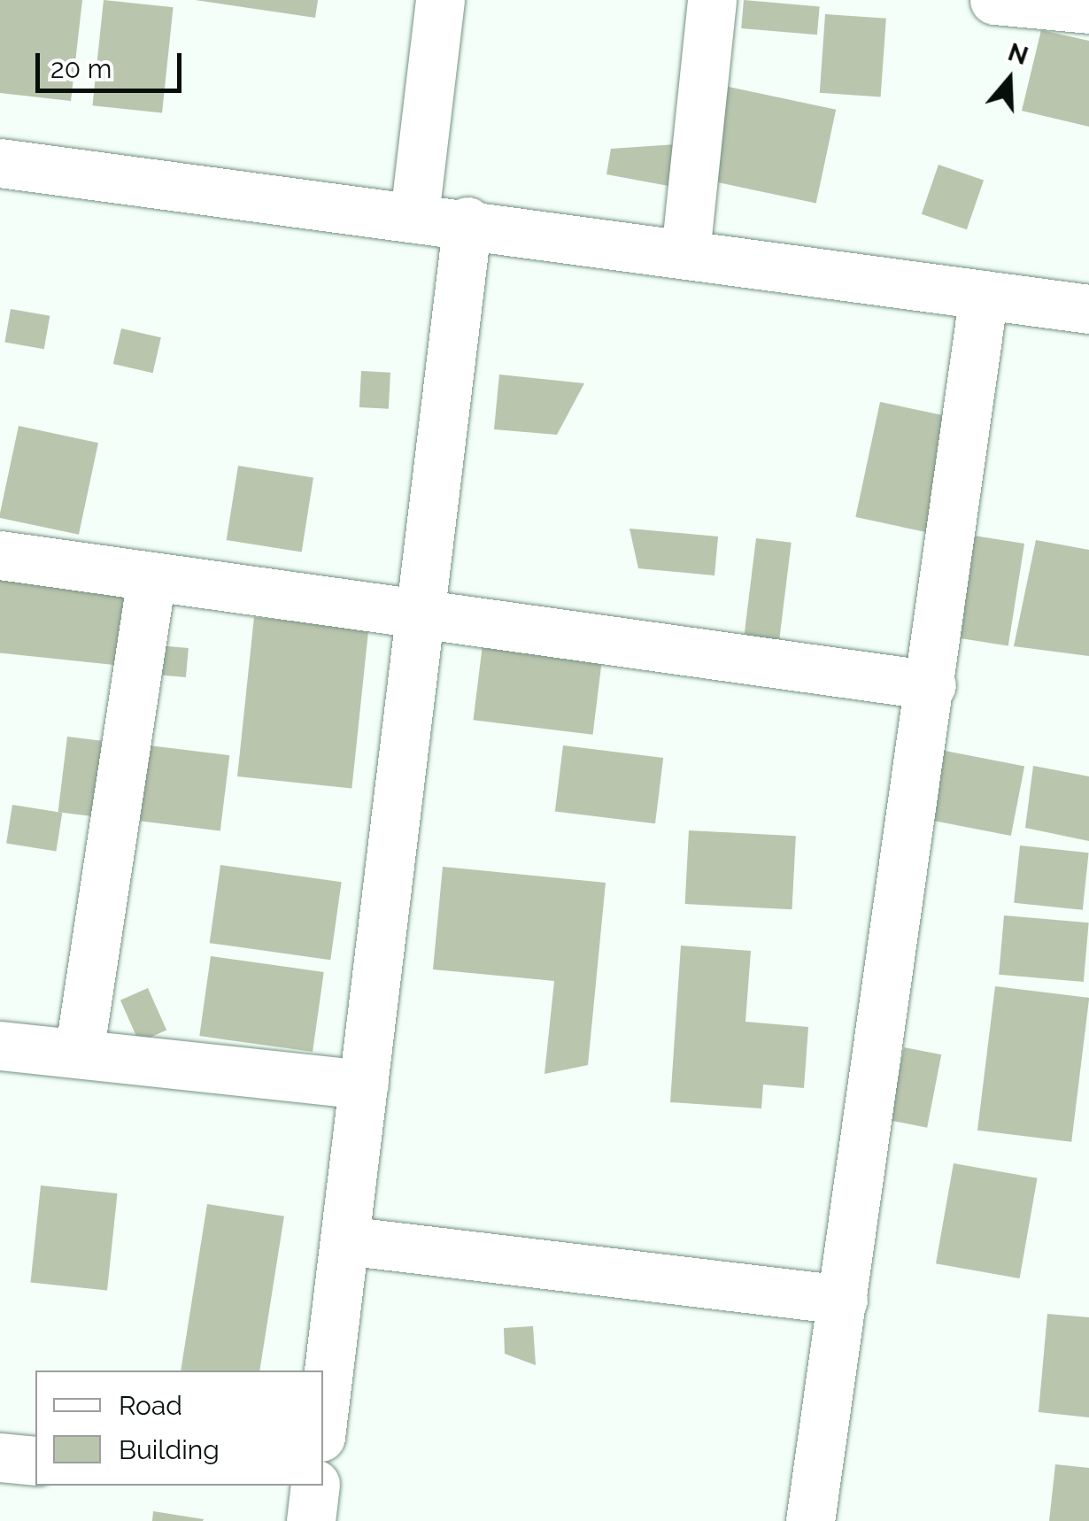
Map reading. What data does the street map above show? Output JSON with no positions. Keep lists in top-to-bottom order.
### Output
{
  "legend": ["Road", "Building"],
  "scale_bar": "20 m",
  "north": "top"
}
